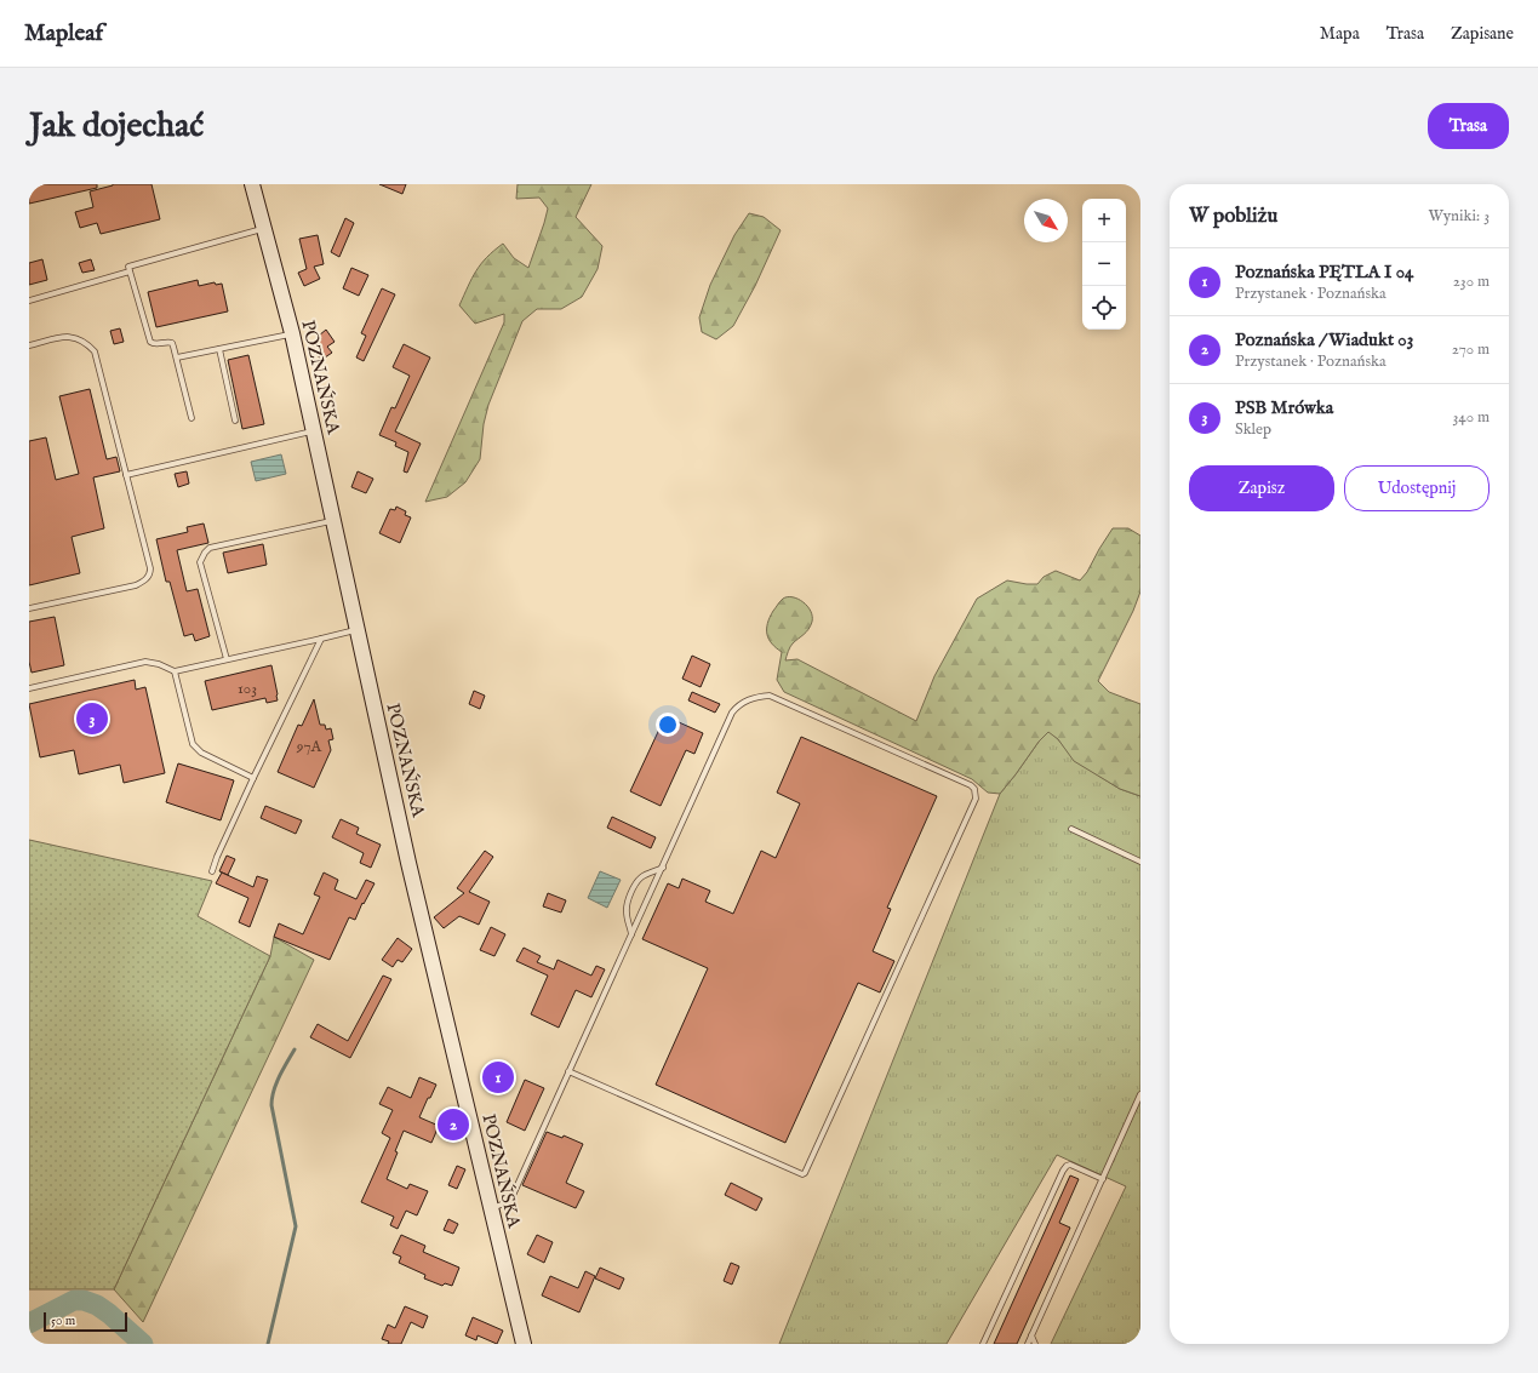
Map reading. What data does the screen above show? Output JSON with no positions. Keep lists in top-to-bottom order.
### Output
{
  "streets": {
    "street": ["POZNAŃSKA"]
  },
  "house_numbers": ["103", "97A"],
  "scale_bar": "50 m",
  "north": "bottom right",
  "page": {
    "header": "Mapleaf",
    "nav": ["Mapa", "Trasa", "Zapisane"],
    "buttons": [
      "Trasa",
      ["Zapisz", "Udostępnij"]
    ],
    "title": "Jak dojechać",
    "heading": ["W pobliżu", "Wyniki: 3"],
    "map_buttons": ["+", "−"],
    "list": [
      {
        "mark": "1",
        "name": "Poznańska PĘTLA I 04",
        "note": "Przystanek · Poznańska",
        "value": "230 m"
      },
      {
        "mark": "2",
        "name": "Poznańska / Wiadukt 03",
        "note": "Przystanek · Poznańska",
        "value": "270 m"
      },
      {
        "mark": "3",
        "name": "PSB Mrówka",
        "note": "Sklep",
        "value": "340 m"
      }
    ],
    "pins": ["3", "1", "2"],
    "scale": "50 m"
  }
}
